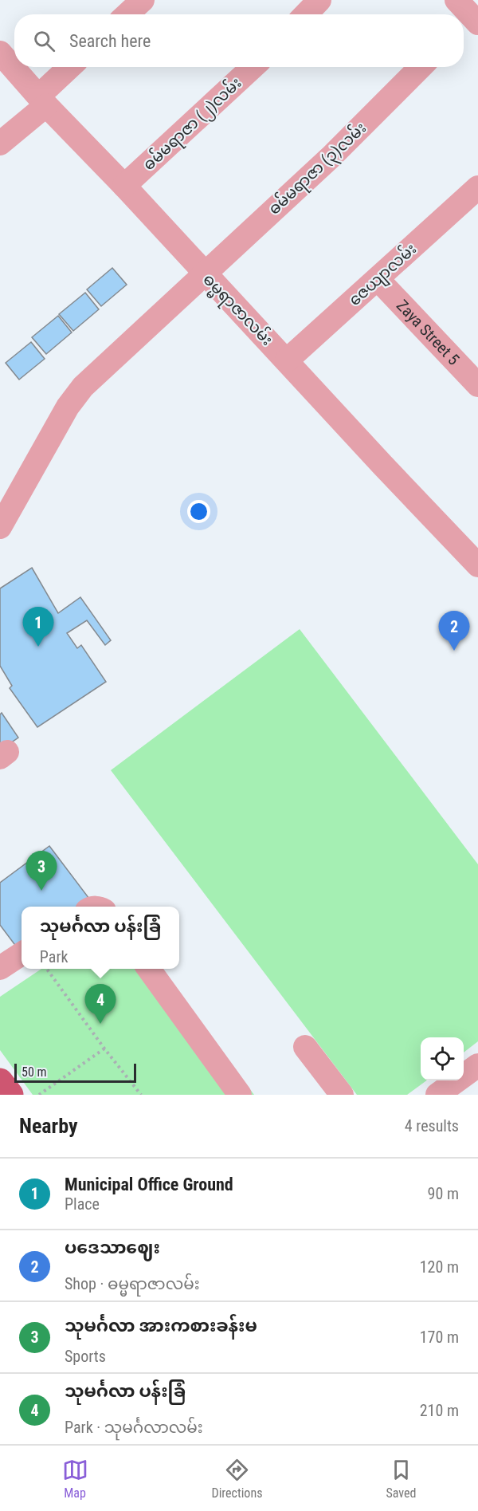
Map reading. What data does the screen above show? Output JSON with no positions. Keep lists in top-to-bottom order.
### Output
{
  "streets": {
    "street": [
      "ဓမ်မရာဇာ (၂)လမ်း",
      "ဓမ်မရာဇာ (၃)လမ်း",
      "ဇေယျာလမ်း",
      "ဓမ္မရာဇာလမ်း",
      "Zaya Street 5"
    ]
  },
  "crossings": [
    ["ဓမ်မရာဇာ (၂)လမ်း", "ဓမ္မရာဇာလမ်း"],
    ["ဓမ်မရာဇာ (၃)လမ်း", "ဓမ္မရာဇာလမ်း"],
    ["ဇေယျာလမ်း", "ဓမ္မရာဇာလမ်း"],
    ["ဇေယျာလမ်း", "Zaya Street 5"]
  ],
  "scale_bar": "50 m",
  "page": {
    "search": "Search here",
    "pins": [
      "1",
      "2",
      "3",
      "4"
    ],
    "popup": ["သုမင်္ဂလာ ပန်းခြံ", "Park"],
    "scale": "50 m",
    "heading": ["Nearby", "4 results"],
    "list": [
      {
        "mark": "1",
        "name": "Municipal Office Ground",
        "note": "Place",
        "value": "90 m"
      },
      {
        "mark": "2",
        "name": "ပဒေသာဈေး",
        "note": "Shop · ဓမ္မရာဇာလမ်း",
        "value": "120 m"
      },
      {
        "mark": "3",
        "name": "သုမင်္ဂလာ အားကစားခန်းမ",
        "note": "Sports",
        "value": "170 m"
      },
      {
        "mark": "4",
        "name": "သုမင်္ဂလာ ပန်းခြံ",
        "note": "Park · သုမင်္ဂလာလမ်း",
        "value": "210 m"
      }
    ],
    "nav": ["Map", "Directions", "Saved"]
  }
}
